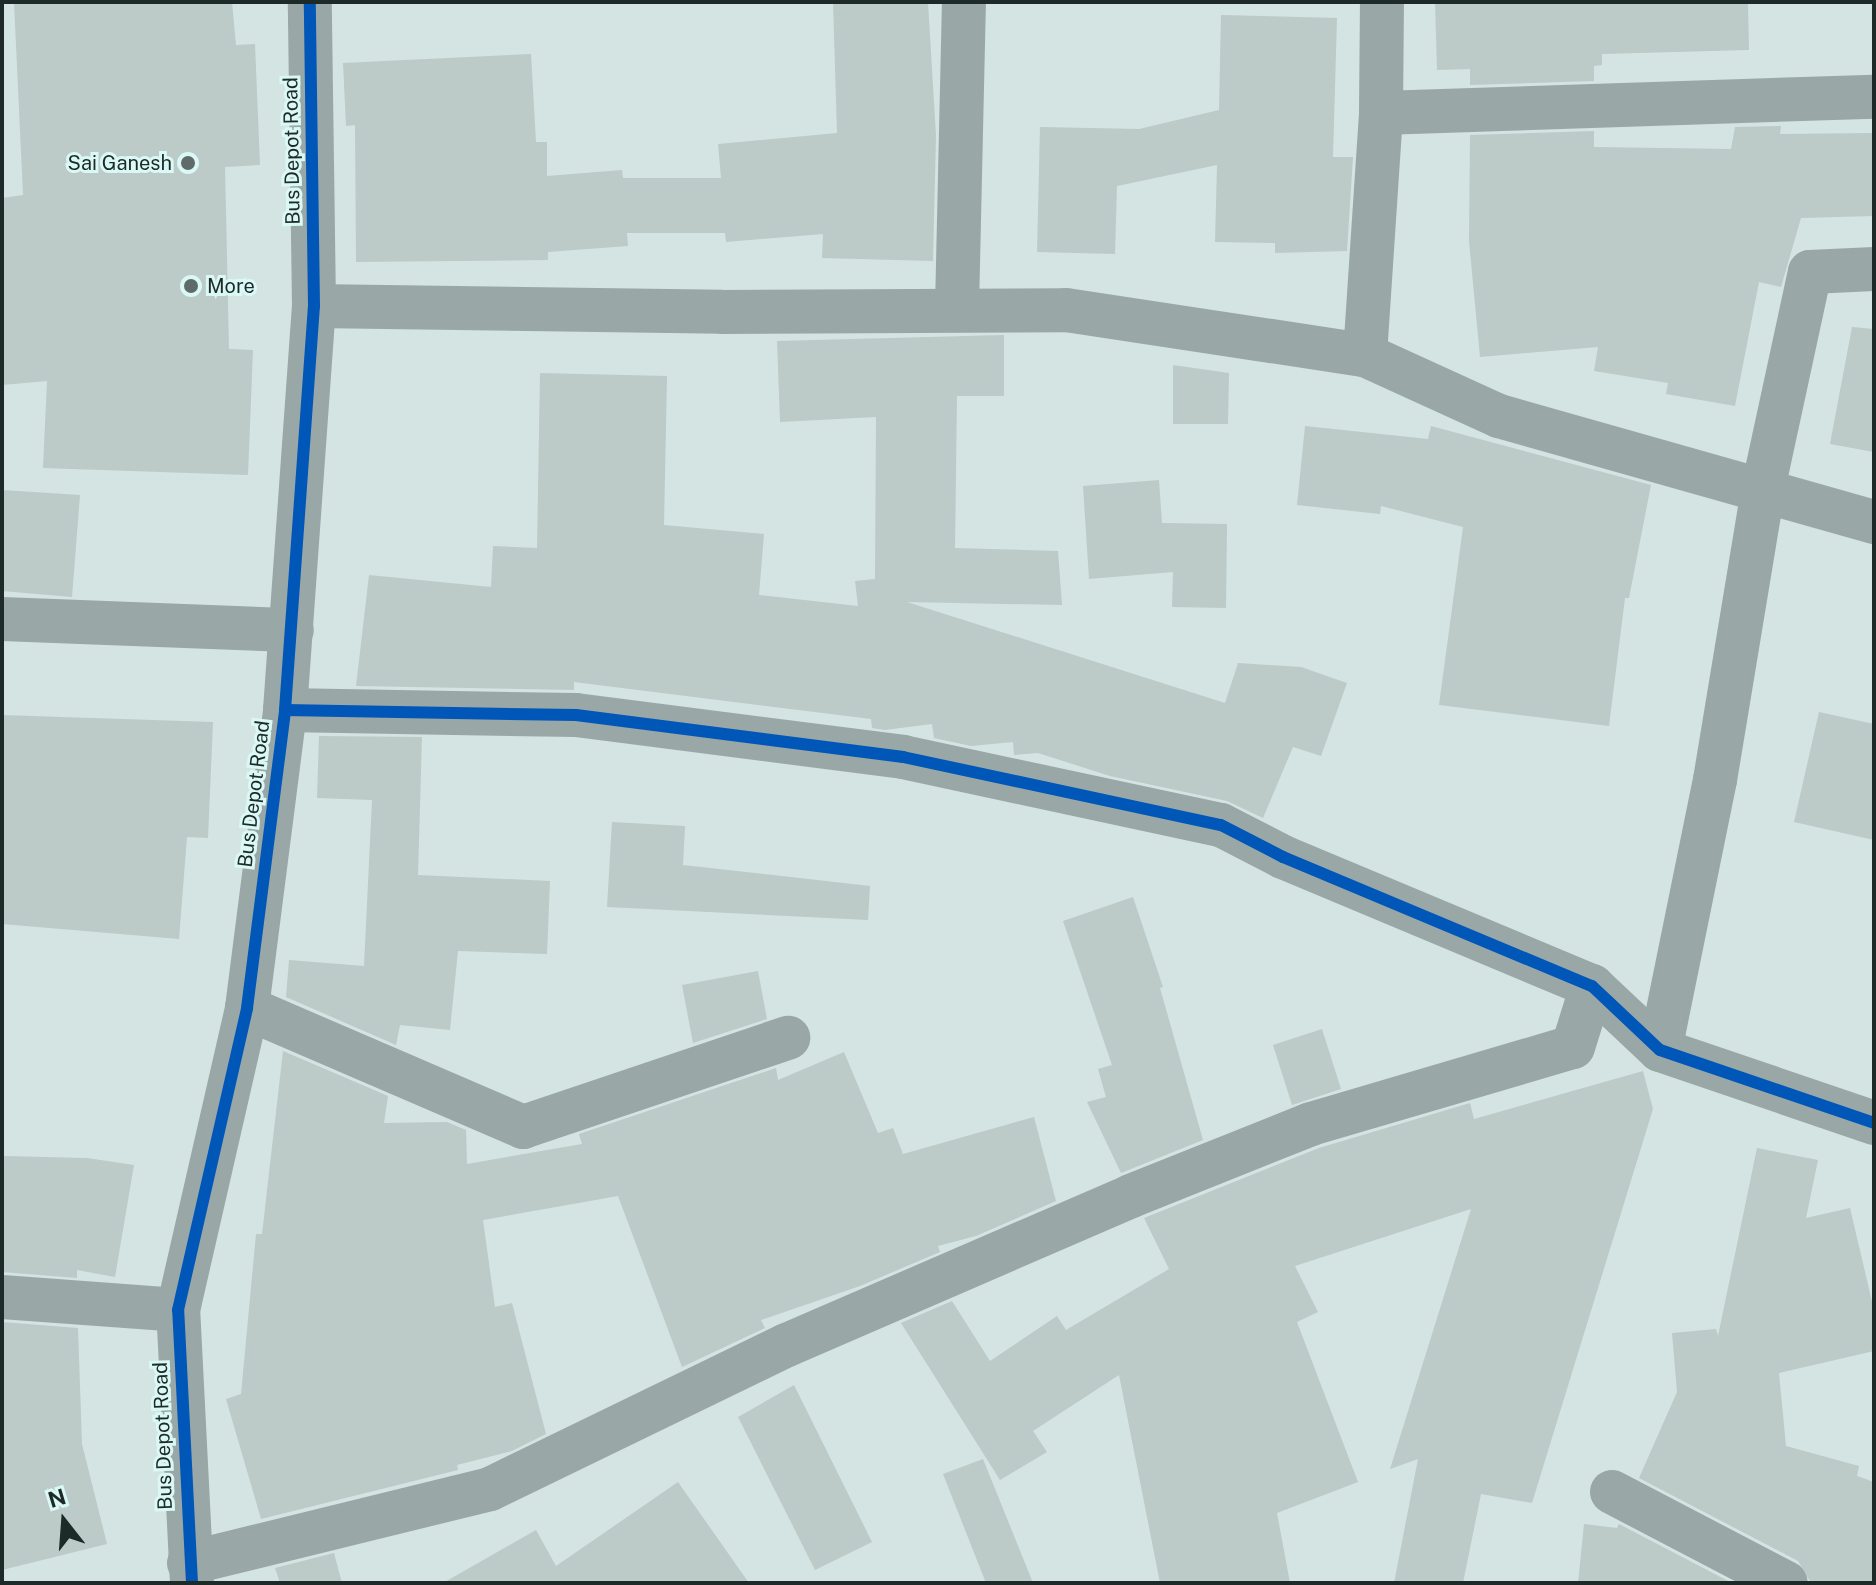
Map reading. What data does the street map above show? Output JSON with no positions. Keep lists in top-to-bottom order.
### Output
{
  "streets": {
    "street": ["Bus Depot Road"]
  },
  "places": ["Sai Ganesh", "More"],
  "north": "top"
}
